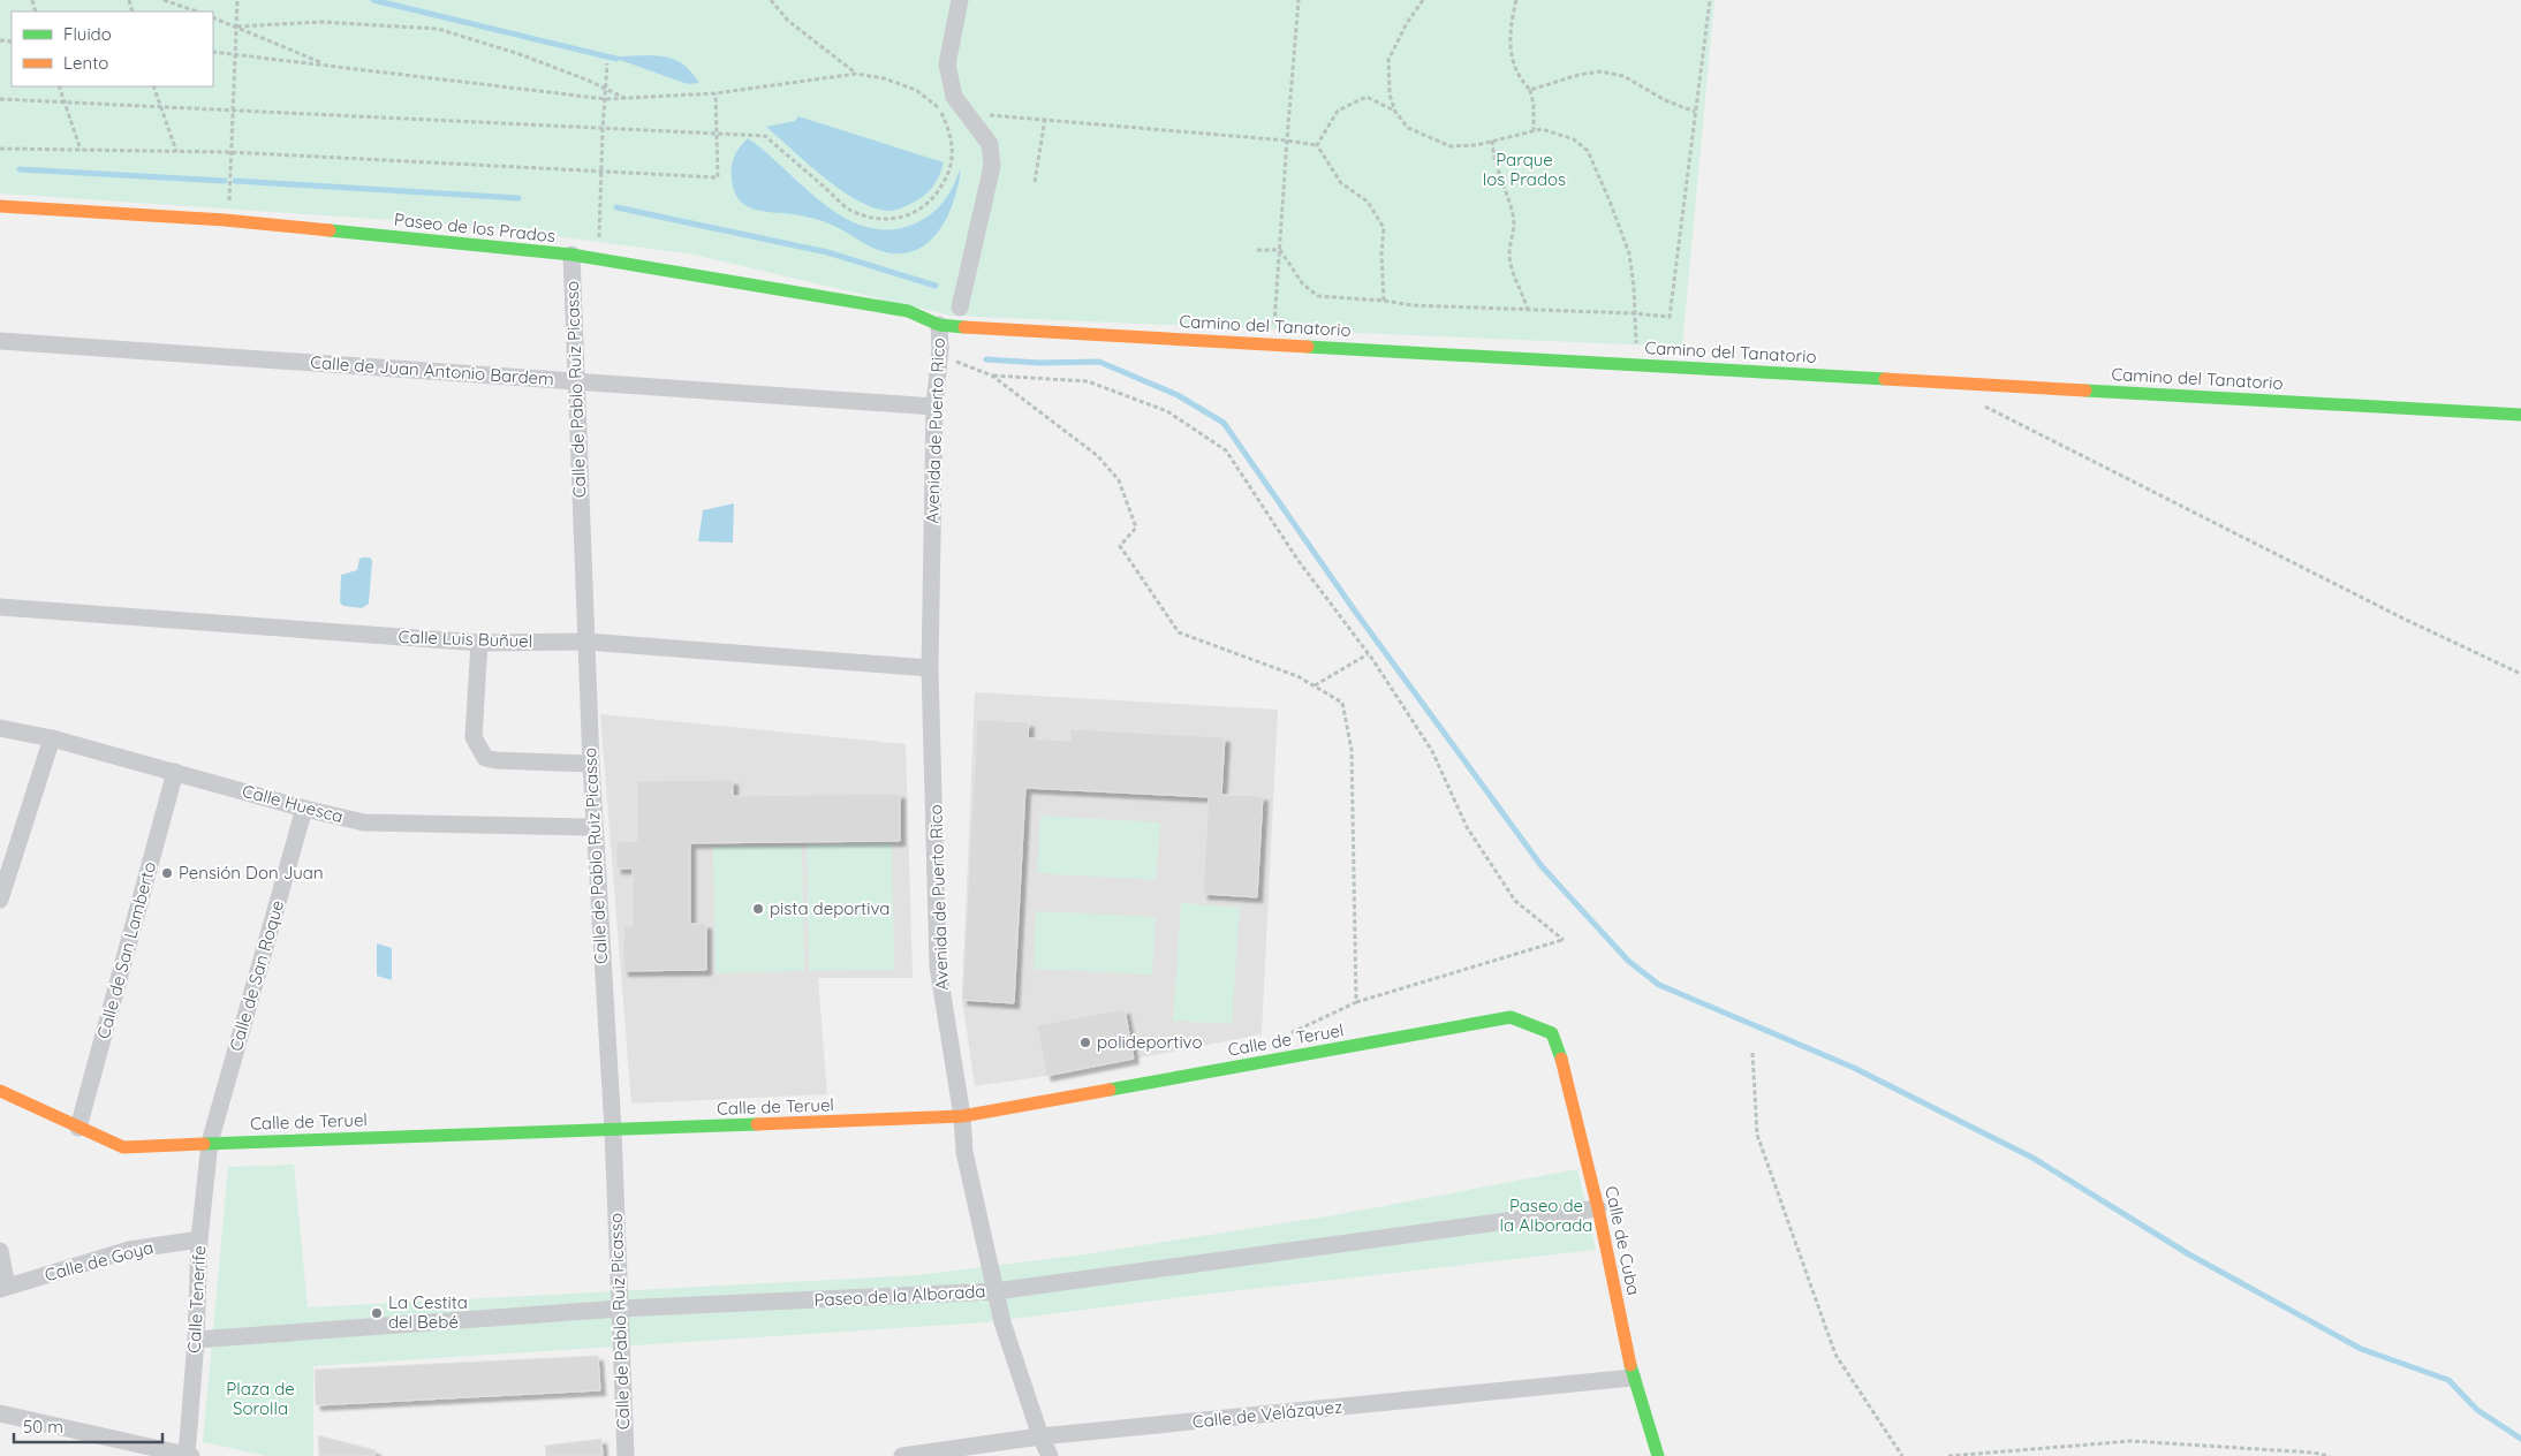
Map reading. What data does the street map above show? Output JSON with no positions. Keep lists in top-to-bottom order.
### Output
{
  "streets": {
    "street": [
      "Paseo de los Prados",
      "Camino del Tanatorio",
      "Calle de Juan Antonio Bardem",
      "Calle de Pablo Ruiz Picasso",
      "Avenida de Puerto Rico",
      "Calle Luis Buñuel",
      "Calle Huesca",
      "Calle de San Lamberto",
      "Calle de San Roque",
      "Calle de Teruel",
      "Calle de Cuba",
      "Calle de Goya",
      "Paseo de la Alborada",
      "Calle Tenerife",
      "Calle de Velázquez"
    ]
  },
  "crossings": [
    ["Paseo de los Prados", "Camino del Tanatorio"],
    ["Paseo de los Prados", "Calle de Pablo Ruiz Picasso"],
    ["Paseo de los Prados", "Avenida de Puerto Rico"],
    ["Camino del Tanatorio", "Avenida de Puerto Rico"],
    ["Calle de Juan Antonio Bardem", "Calle de Pablo Ruiz Picasso"],
    ["Calle de Juan Antonio Bardem", "Avenida de Puerto Rico"],
    ["Calle de Pablo Ruiz Picasso", "Calle Luis Buñuel"],
    ["Calle de Pablo Ruiz Picasso", "Calle Huesca"],
    ["Calle de Pablo Ruiz Picasso", "Calle de Teruel"],
    ["Calle de Pablo Ruiz Picasso", "Paseo de la Alborada"],
    ["Avenida de Puerto Rico", "Calle Luis Buñuel"],
    ["Avenida de Puerto Rico", "Calle de Teruel"],
    ["Avenida de Puerto Rico", "Paseo de la Alborada"],
    ["Avenida de Puerto Rico", "Calle de Velázquez"],
    ["Calle Huesca", "Calle de San Lamberto"],
    ["Calle Huesca", "Calle de San Roque"],
    ["Calle de San Lamberto", "Calle de Teruel"],
    ["Calle de San Roque", "Calle de Teruel"],
    ["Calle de San Roque", "Calle Tenerife"],
    ["Calle de Teruel", "Calle de Cuba"],
    ["Calle de Teruel", "Calle Tenerife"],
    ["Calle de Cuba", "Paseo de la Alborada"],
    ["Calle de Cuba", "Calle de Velázquez"],
    ["Calle de Goya", "Calle Tenerife"],
    ["Paseo de la Alborada", "Calle Tenerife"]
  ],
  "parks": ["Parque los Prados", "Paseo de la Alborada", "Plaza de Sorolla"],
  "places": [
    "Pensión Don Juan",
    "pista deportiva",
    "polideportivo",
    "La Cestita del Bebé"
  ],
  "legend": ["Fluido", "Lento"],
  "scale_bar": "50 m"
}
